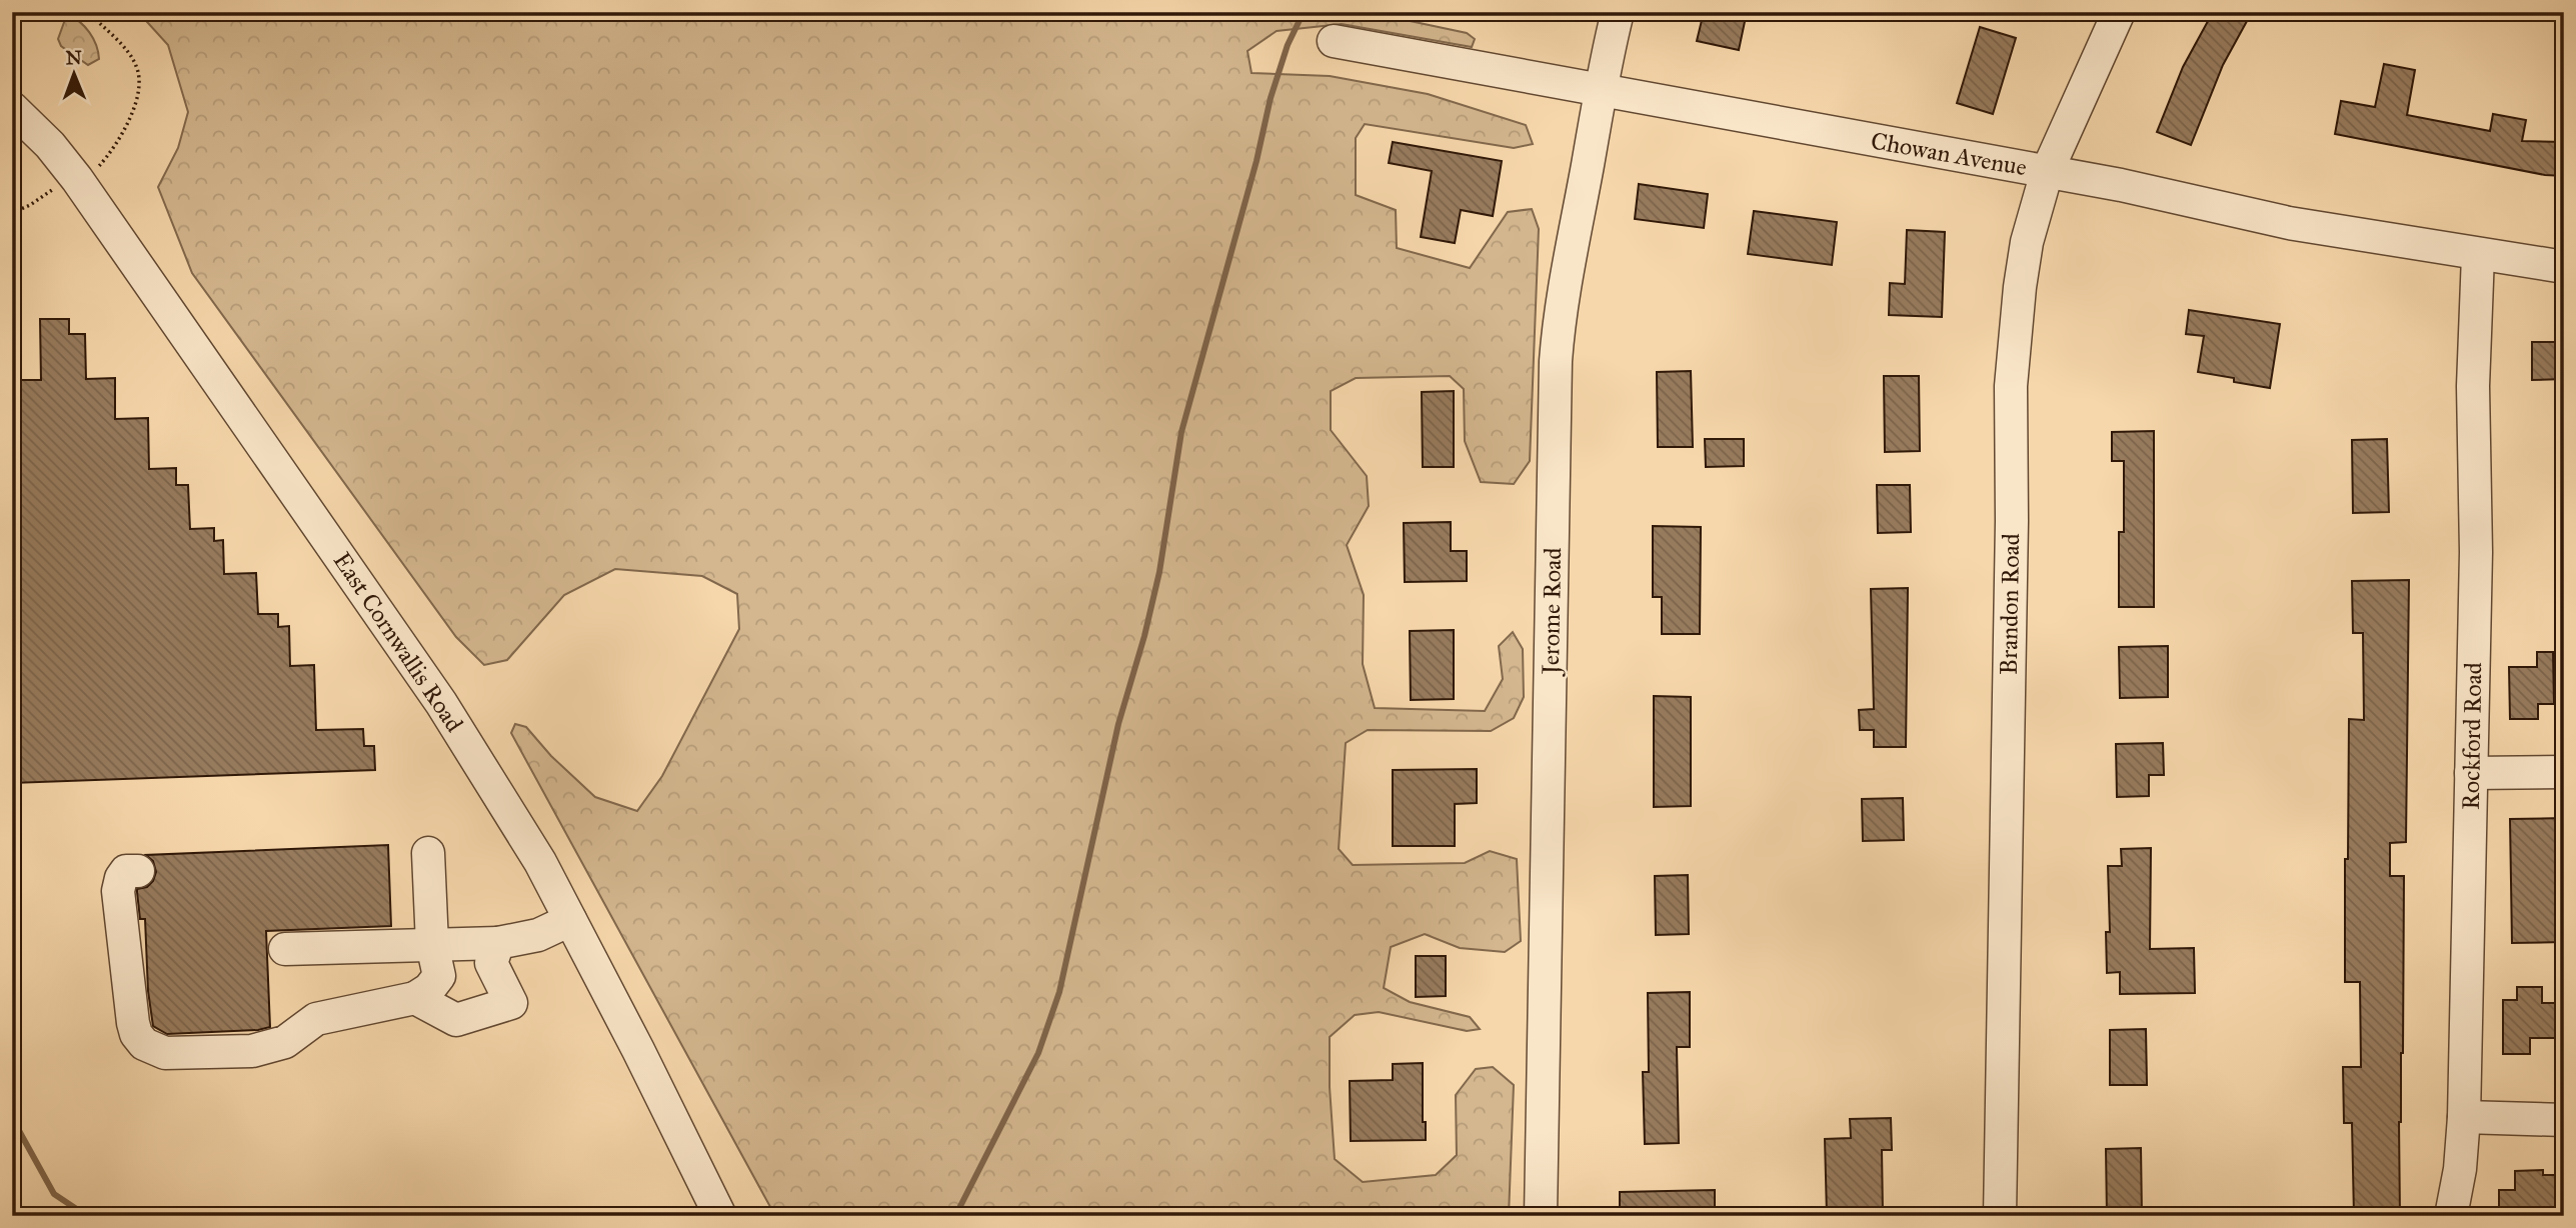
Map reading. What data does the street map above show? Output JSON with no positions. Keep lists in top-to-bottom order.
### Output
{
  "streets": {
    "street": [
      "Chowan Avenue",
      "Brandon Road",
      "Jerome Road",
      "East Cornwallis Road",
      "Rockford Road"
    ]
  },
  "crossings": [
    ["Chowan Avenue", "Brandon Road"],
    ["Chowan Avenue", "Jerome Road"],
    ["Chowan Avenue", "Rockford Road"]
  ],
  "north": "top"
}
